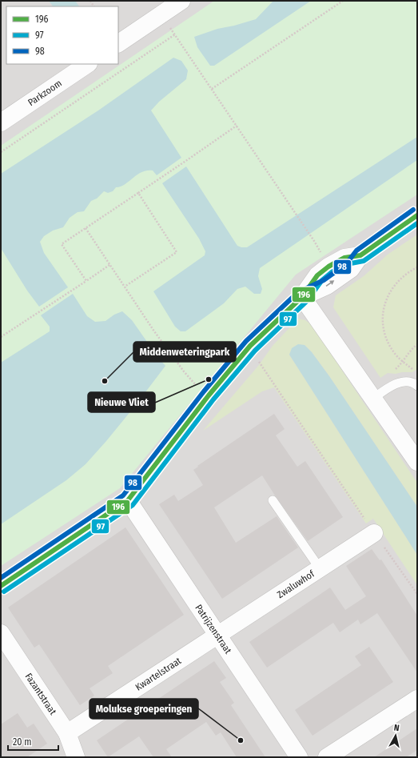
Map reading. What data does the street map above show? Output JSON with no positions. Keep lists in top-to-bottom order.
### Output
{
  "streets": {
    "street": [
      "Parkzoom",
      "Zwaluwhof",
      "Patrijzenstraat",
      "Kwartelstraat",
      "Fazantstraat"
    ]
  },
  "crossings": [
    ["Zwaluwhof", "Patrijzenstraat"],
    ["Zwaluwhof", "Kwartelstraat"],
    ["Patrijzenstraat", "Kwartelstraat"],
    ["Kwartelstraat", "Fazantstraat"]
  ],
  "places": ["Nieuwe Vliet", "Middenweteringpark", "Molukse groeperingen"],
  "lines": ["transit line 98", "transit line 196", "transit line 97"],
  "legend": ["196", "97", "98"],
  "scale_bar": "20 m",
  "north": "top"
}
